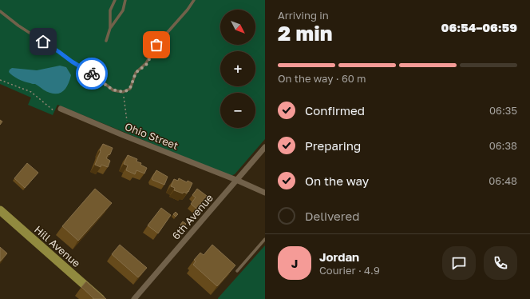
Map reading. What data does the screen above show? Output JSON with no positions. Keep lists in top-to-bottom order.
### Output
{
  "streets": {
    "main road": ["Hill Avenue"],
    "street": ["Ohio Street", "6th Avenue"]
  },
  "crossings": [
    ["Ohio Street", "6th Avenue"]
  ],
  "north": "bottom right",
  "page": {
    "heading": ["2 min", "Arriving in", "06:54–06:59"],
    "panel": ["Jordan", "Courier · 4.9"],
    "map_buttons": ["+", "−"],
    "bar": "On the way · 60 m",
    "list": [
      ["Confirmed", "06:35"],
      ["Preparing", "06:38"],
      ["On the way", "06:48"],
      "Delivered"
    ],
    "round": "J"
  }
}
